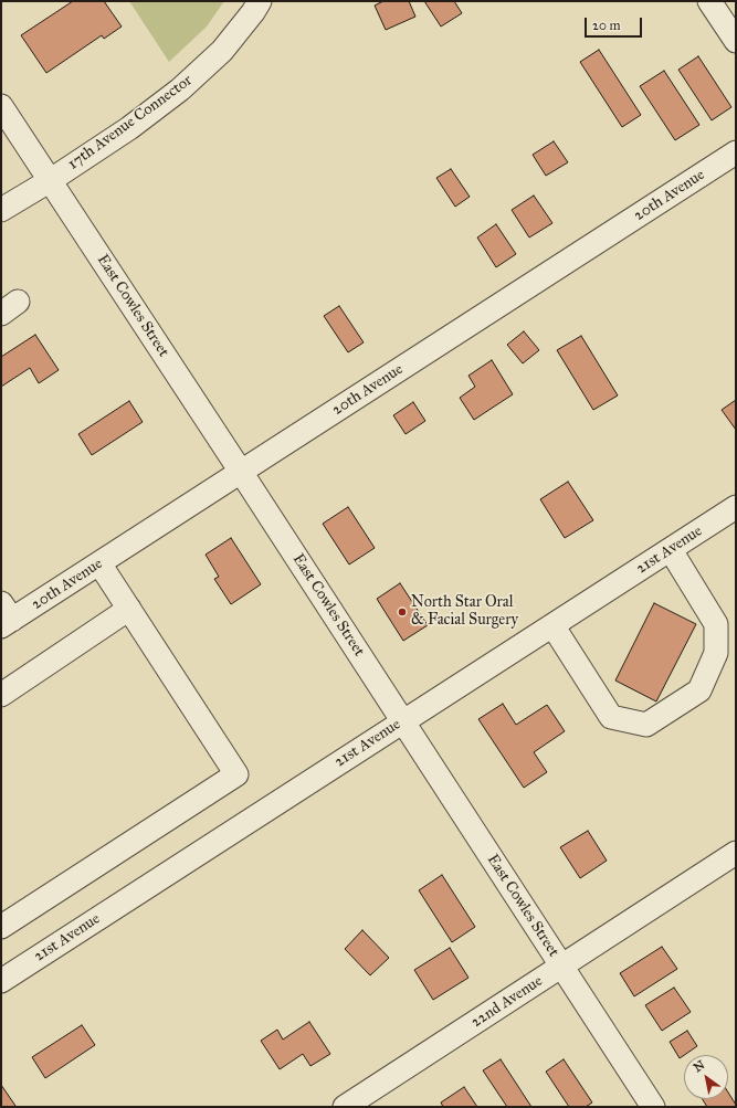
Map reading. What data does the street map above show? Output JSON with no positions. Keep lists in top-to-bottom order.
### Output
{
  "streets": {
    "street": [
      "17th Avenue Connector",
      "20th Avenue",
      "East Cowles Street",
      "21st Avenue",
      "22nd Avenue"
    ]
  },
  "crossings": [
    ["17th Avenue Connector", "East Cowles Street"],
    ["20th Avenue", "East Cowles Street"],
    ["East Cowles Street", "21st Avenue"],
    ["East Cowles Street", "22nd Avenue"]
  ],
  "places": ["North Star Oral & Facial Surgery"],
  "scale_bar": "20 m",
  "north": "top left"
}
